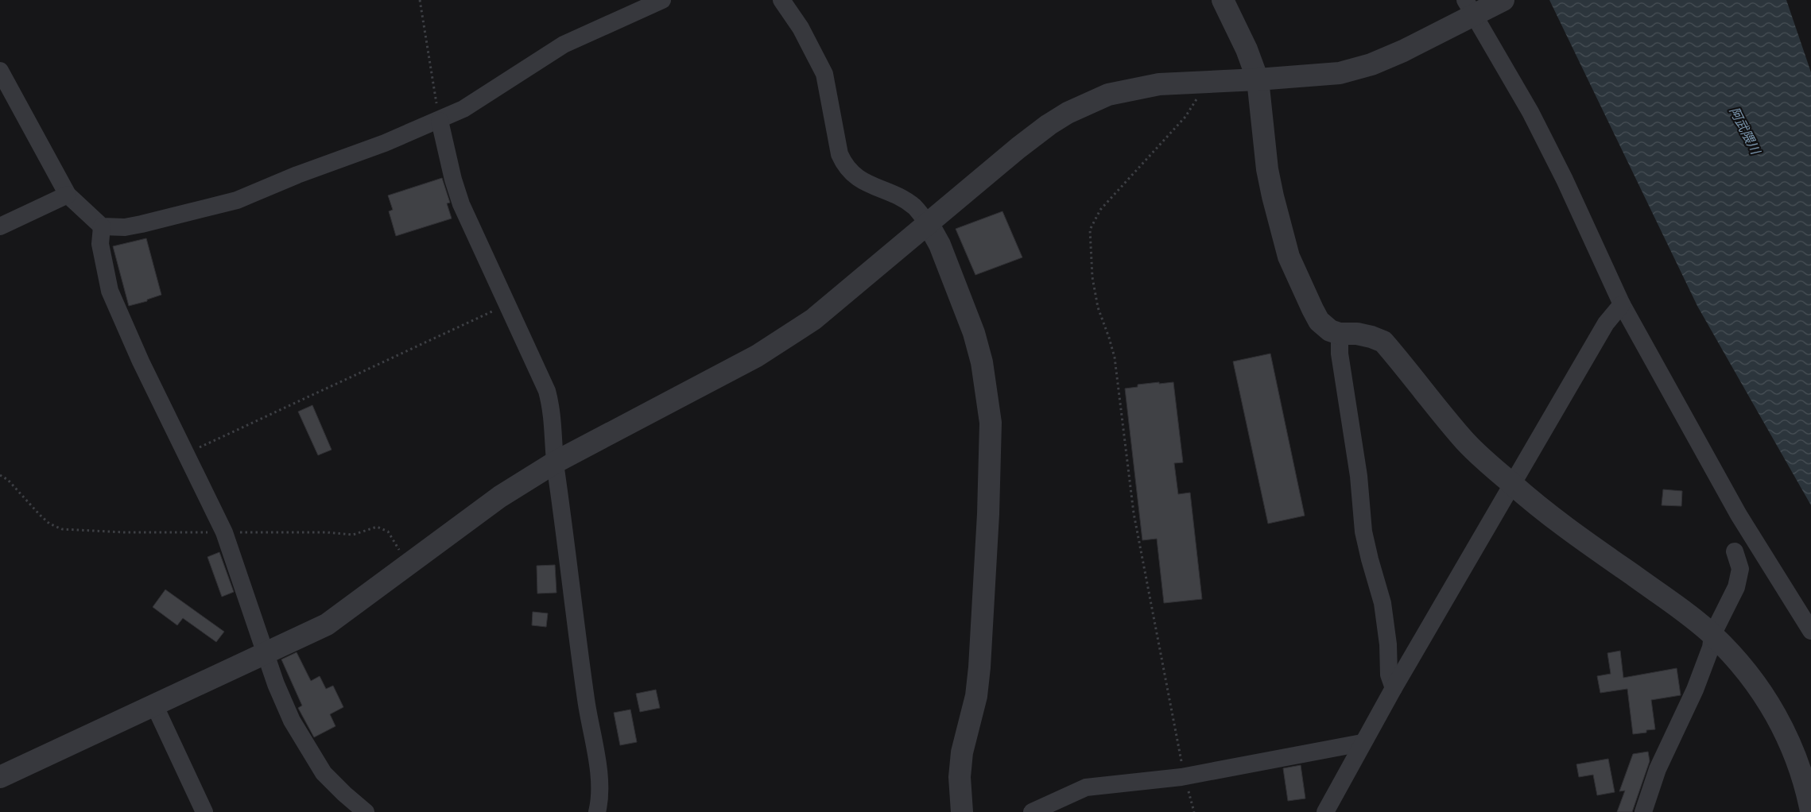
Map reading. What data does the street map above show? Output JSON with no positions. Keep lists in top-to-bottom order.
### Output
{
  "water": ["阿武隈川"]
}
